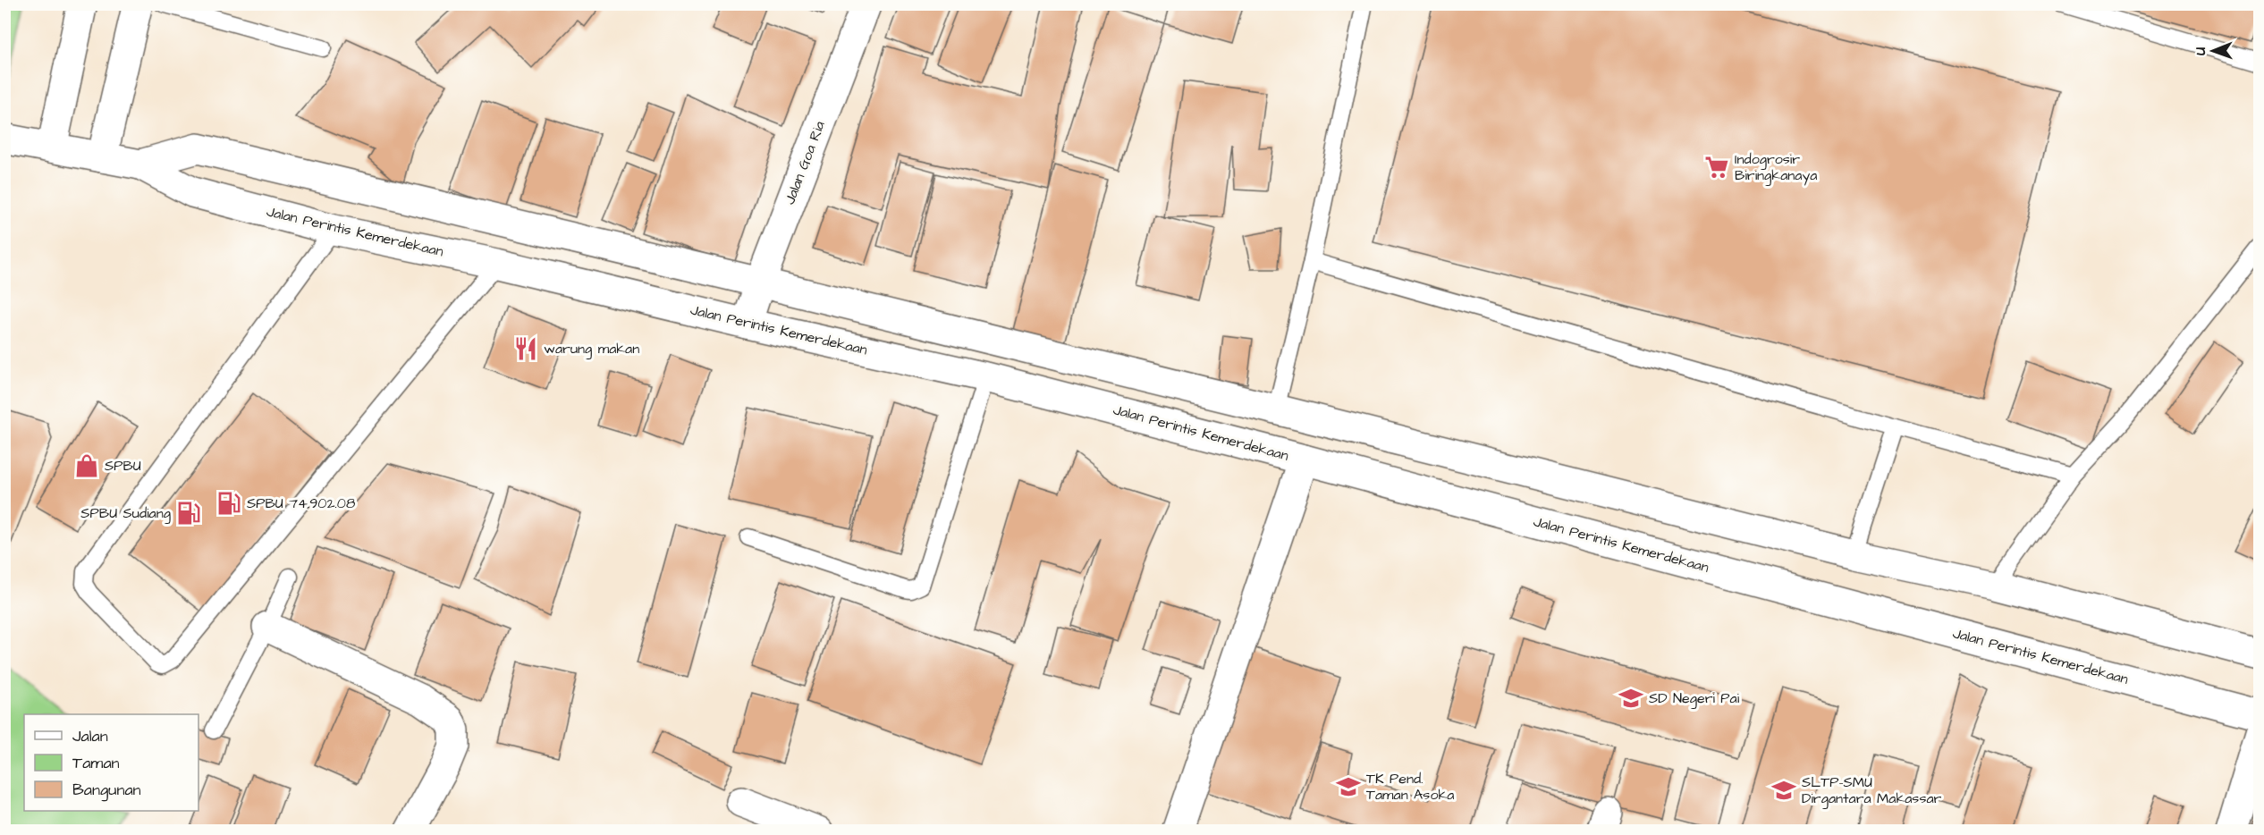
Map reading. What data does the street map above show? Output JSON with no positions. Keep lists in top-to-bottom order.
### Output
{
  "streets": {
    "main road": ["Jalan Goa Ria", "Jalan Perintis Kemerdekaan"]
  },
  "crossings": [
    ["Jalan Goa Ria", "Jalan Perintis Kemerdekaan"]
  ],
  "places": {
    "supermarket": ["Indogrosir Biringkanaya"],
    "restaurant": ["warung makan"],
    "shop": ["SPBU"],
    "fuel station": ["SPBU 74.902.08", "SPBU Sudiang"],
    "school or university": ["SD Negeri Pai", "TK Pend. Taman Asoka", "SLTP-SMU Dirgantara Makassar"]
  },
  "legend": ["Jalan", "Taman", "Bangunan"],
  "north": "left"
}
